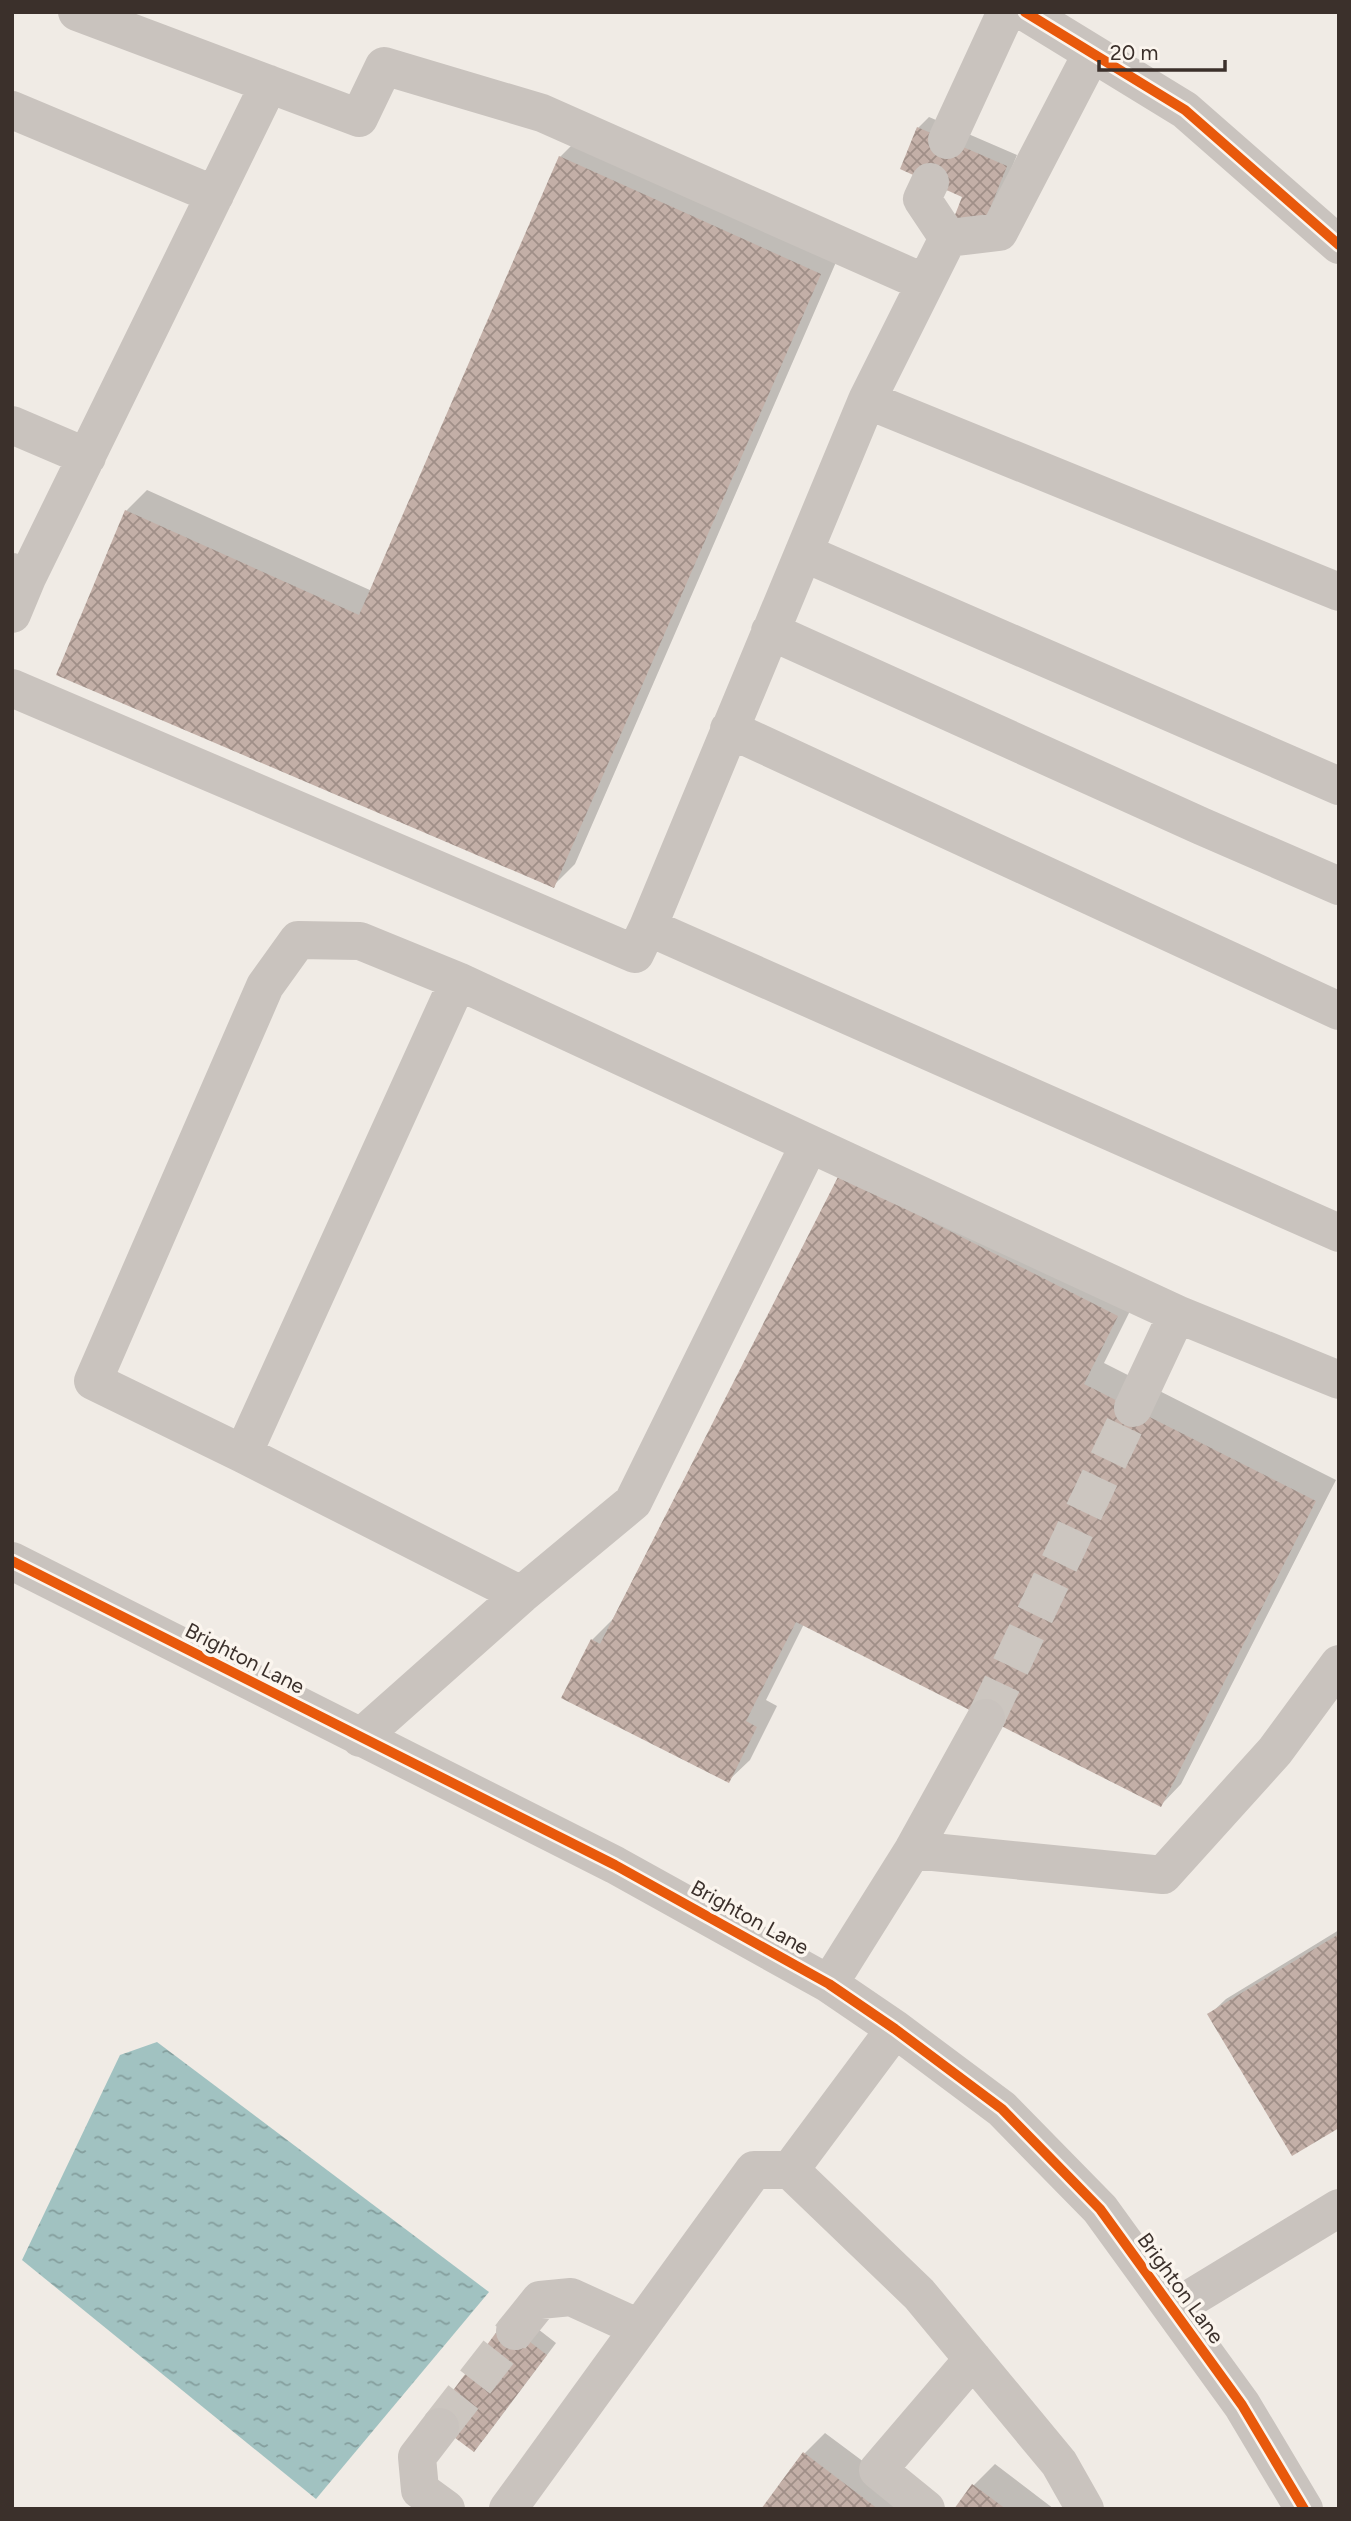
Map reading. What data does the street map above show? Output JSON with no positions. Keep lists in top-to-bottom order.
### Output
{
  "streets": {
    "street": ["Brighton Lane"]
  },
  "scale_bar": "20 m"
}
